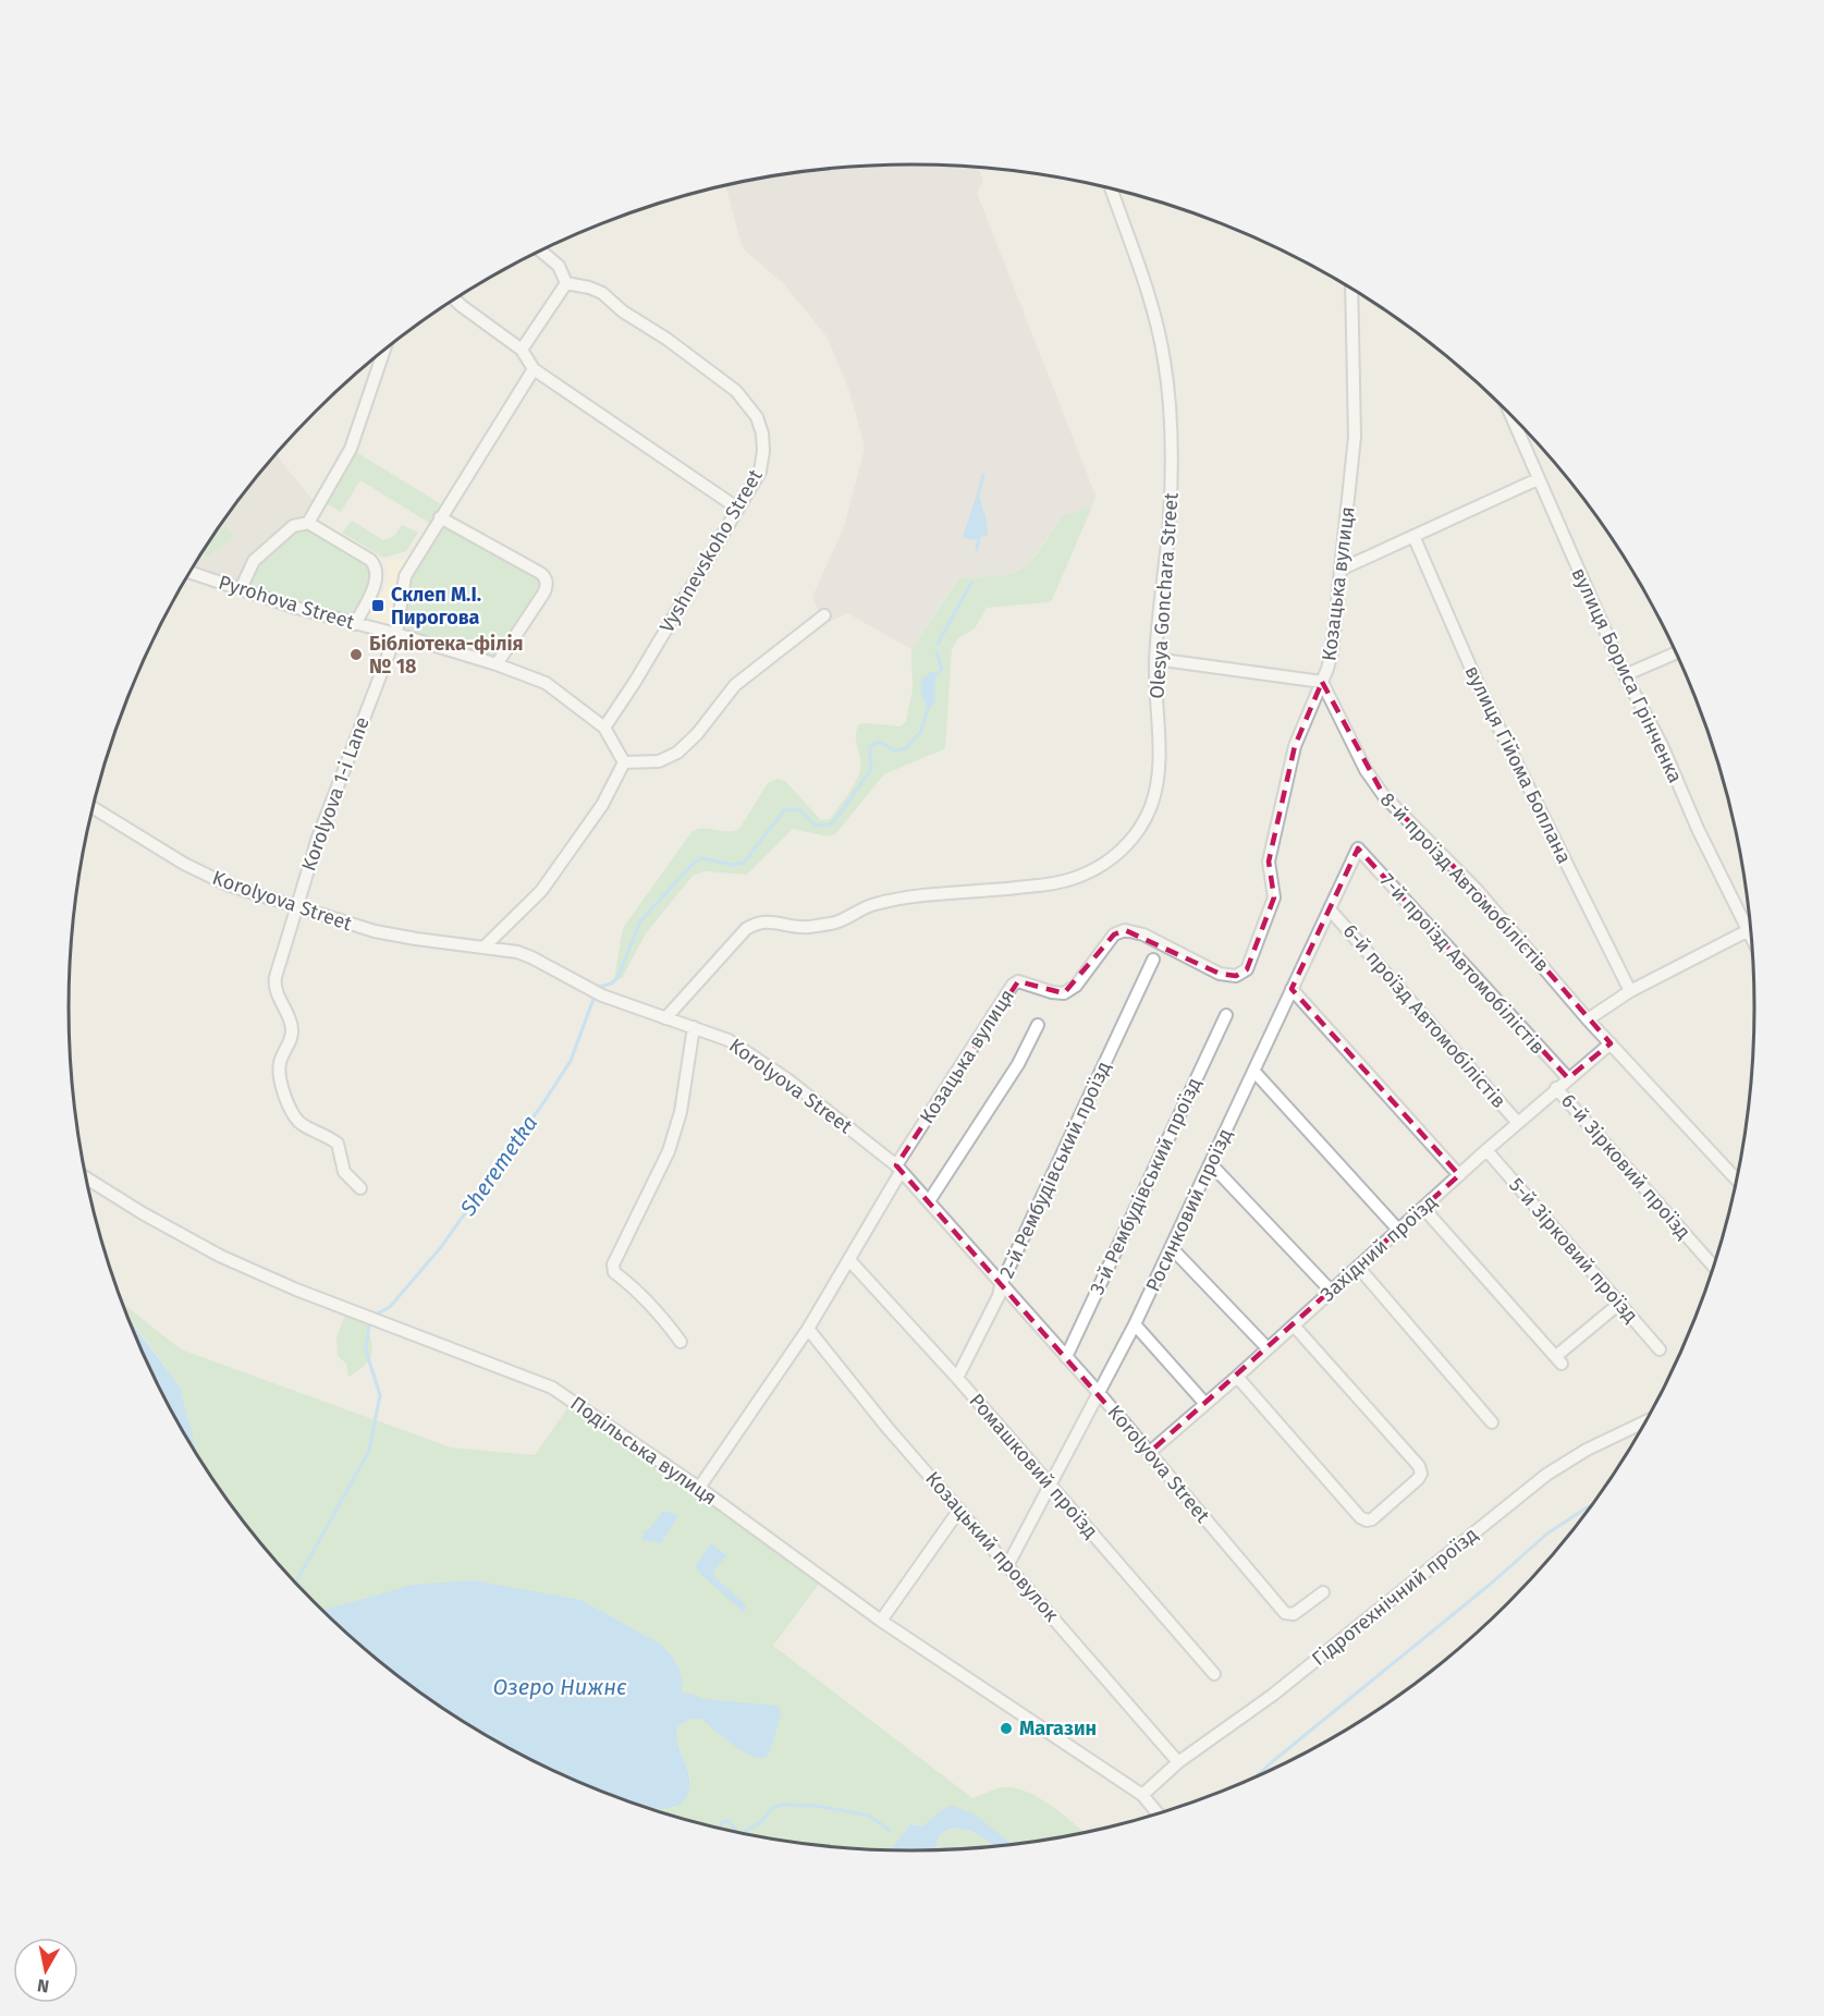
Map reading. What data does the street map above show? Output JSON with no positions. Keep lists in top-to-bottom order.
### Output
{
  "streets": {
    "street": [
      "Vyshnevskoho Street",
      "Козацька вулиця",
      "Olesya Gonchara Street",
      "Pyrohova Street",
      "вулиця Бориса Грінченка",
      "вулиця Гійома Боплана",
      "Korolyova 1-i Lane",
      "8-й проїзд Автомобілістів",
      "Korolyova Street",
      "7-й проїзд Автомобілістів",
      "6-й проїзд Автомобілістів",
      "6-й Зірковий проїзд",
      "2-й Рембудівський проїзд",
      "3-й Рембудівський проїзд",
      "Росинковий проїзд",
      "Західний проїзд",
      "5-й Зірковий проїзд",
      "Подільська вулиця",
      "Ромашковий проїзд",
      "Козацький провулок",
      "Гідротехнічний проїзд"
    ]
  },
  "crossings": [
    ["Vyshnevskoho Street", "Pyrohova Street"],
    ["Козацька вулиця", "8-й проїзд Автомобілістів"],
    ["Козацька вулиця", "Korolyova Street"],
    ["Козацька вулиця", "Подільська вулиця"],
    ["Козацька вулиця", "Ромашковий проїзд"],
    ["Козацька вулиця", "Козацький провулок"],
    ["Olesya Gonchara Street", "Korolyova Street"],
    ["Pyrohova Street", "Korolyova 1-i Lane"],
    ["Korolyova 1-i Lane", "Korolyova Street"],
    ["8-й проїзд Автомобілістів", "Західний проїзд"],
    ["Korolyova Street", "2-й Рембудівський проїзд"],
    ["Korolyova Street", "3-й Рембудівський проїзд"],
    ["Korolyova Street", "Росинковий проїзд"],
    ["Korolyova Street", "Західний проїзд"],
    ["7-й проїзд Автомобілістів", "Росинковий проїзд"],
    ["7-й проїзд Автомобілістів", "Західний проїзд"],
    ["6-й проїзд Автомобілістів", "Росинковий проїзд"],
    ["6-й проїзд Автомобілістів", "Західний проїзд"],
    ["6-й Зірковий проїзд", "Західний проїзд"],
    ["2-й Рембудівський проїзд", "Ромашковий проїзд"],
    ["Росинковий проїзд", "Ромашковий проїзд"],
    ["Росинковий проїзд", "Козацький провулок"],
    ["Західний проїзд", "5-й Зірковий проїзд"],
    ["Подільська вулиця", "Гідротехнічний проїзд"],
    ["Козацький провулок", "Гідротехнічний проїзд"]
  ],
  "water": ["Sheremetka", "Озеро Нижнє"],
  "places": {
    "transit": ["Склеп М.І. Пирогова"],
    "other": ["Бібліотека-філія № 18", "Магазин"]
  },
  "north": "bottom"
}
